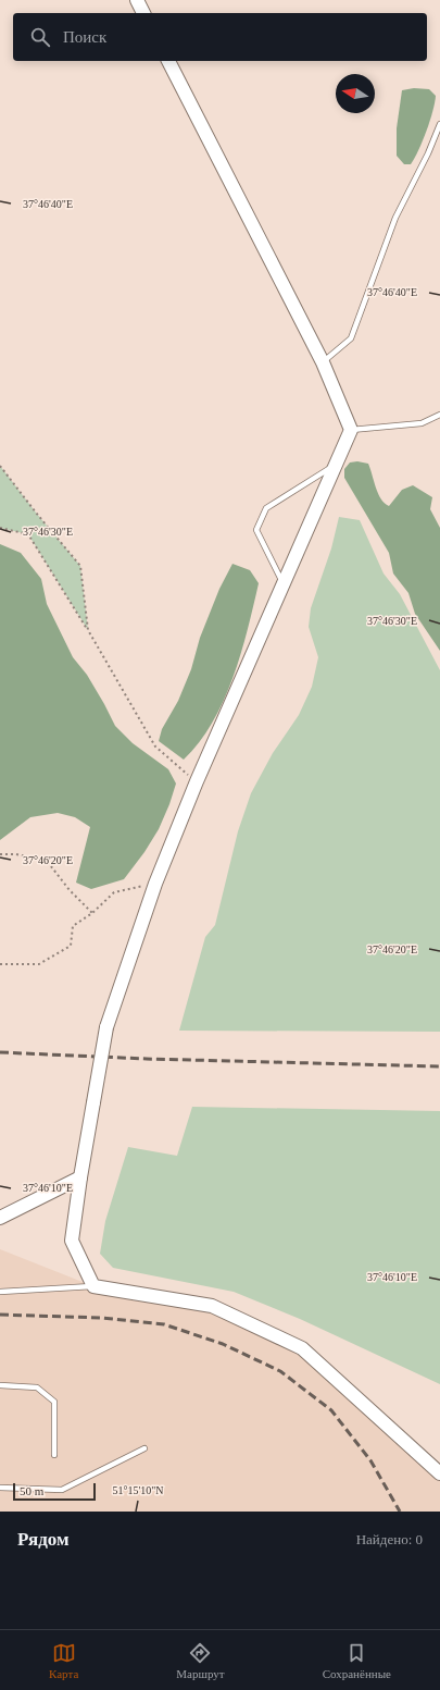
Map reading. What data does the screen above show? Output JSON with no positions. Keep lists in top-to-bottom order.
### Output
{
  "scale_bar": "50 m",
  "north": "left",
  "page": {
    "search": "Поиск",
    "scale": "50 m",
    "heading": ["Рядом", "Найдено: 0"],
    "nav": ["Карта", "Маршрут", "Сохранённые"]
  },
  "coordinates": [
    "37°46'40\"E",
    "37°46'30\"E",
    "37°46'20\"E",
    "37°46'10\"E",
    "51°15'10\"N"
  ]
}
